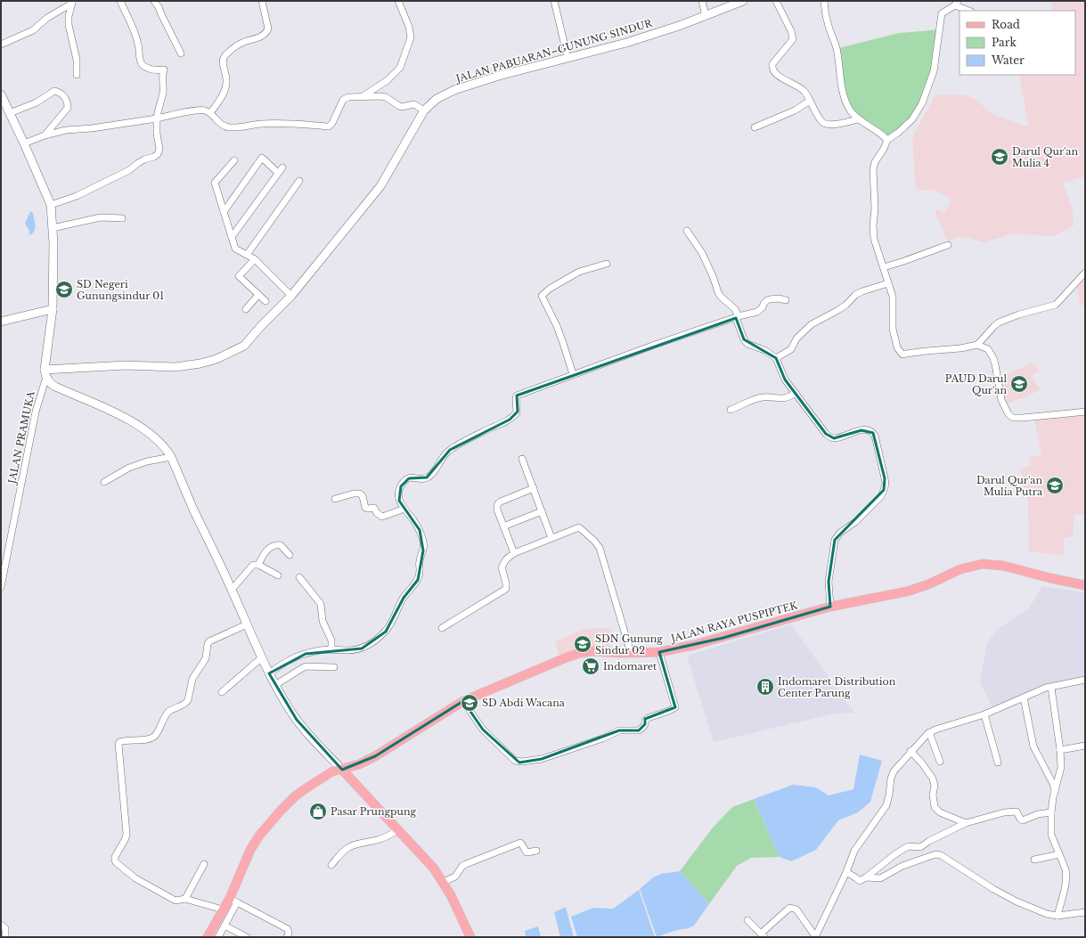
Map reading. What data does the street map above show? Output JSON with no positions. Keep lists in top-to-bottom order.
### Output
{
  "streets": {
    "main road": ["JALAN RAYA PUSPIPTEK"],
    "street": ["JALAN PABUARAN–GUNUNG SINDUR", "JALAN PRAMUKA"]
  },
  "crossings": [
    ["JALAN PABUARAN–GUNUNG SINDUR", "JALAN PRAMUKA"]
  ],
  "places": {
    "school or university": [
      "Darul Qur'an Mulia 4",
      "SD Negeri Gunungsindur 01",
      "PAUD Darul Qur'an",
      "Darul Qur'an Mulia Putra",
      "SDN Gunung Sindur 02",
      "SD Abdi Wacana"
    ],
    "supermarket": ["Indomaret"],
    "building": ["Indomaret Distribution Center Parung"],
    "shop": ["Pasar Prungpung"]
  },
  "legend": ["Road", "Park", "Water"]
}
